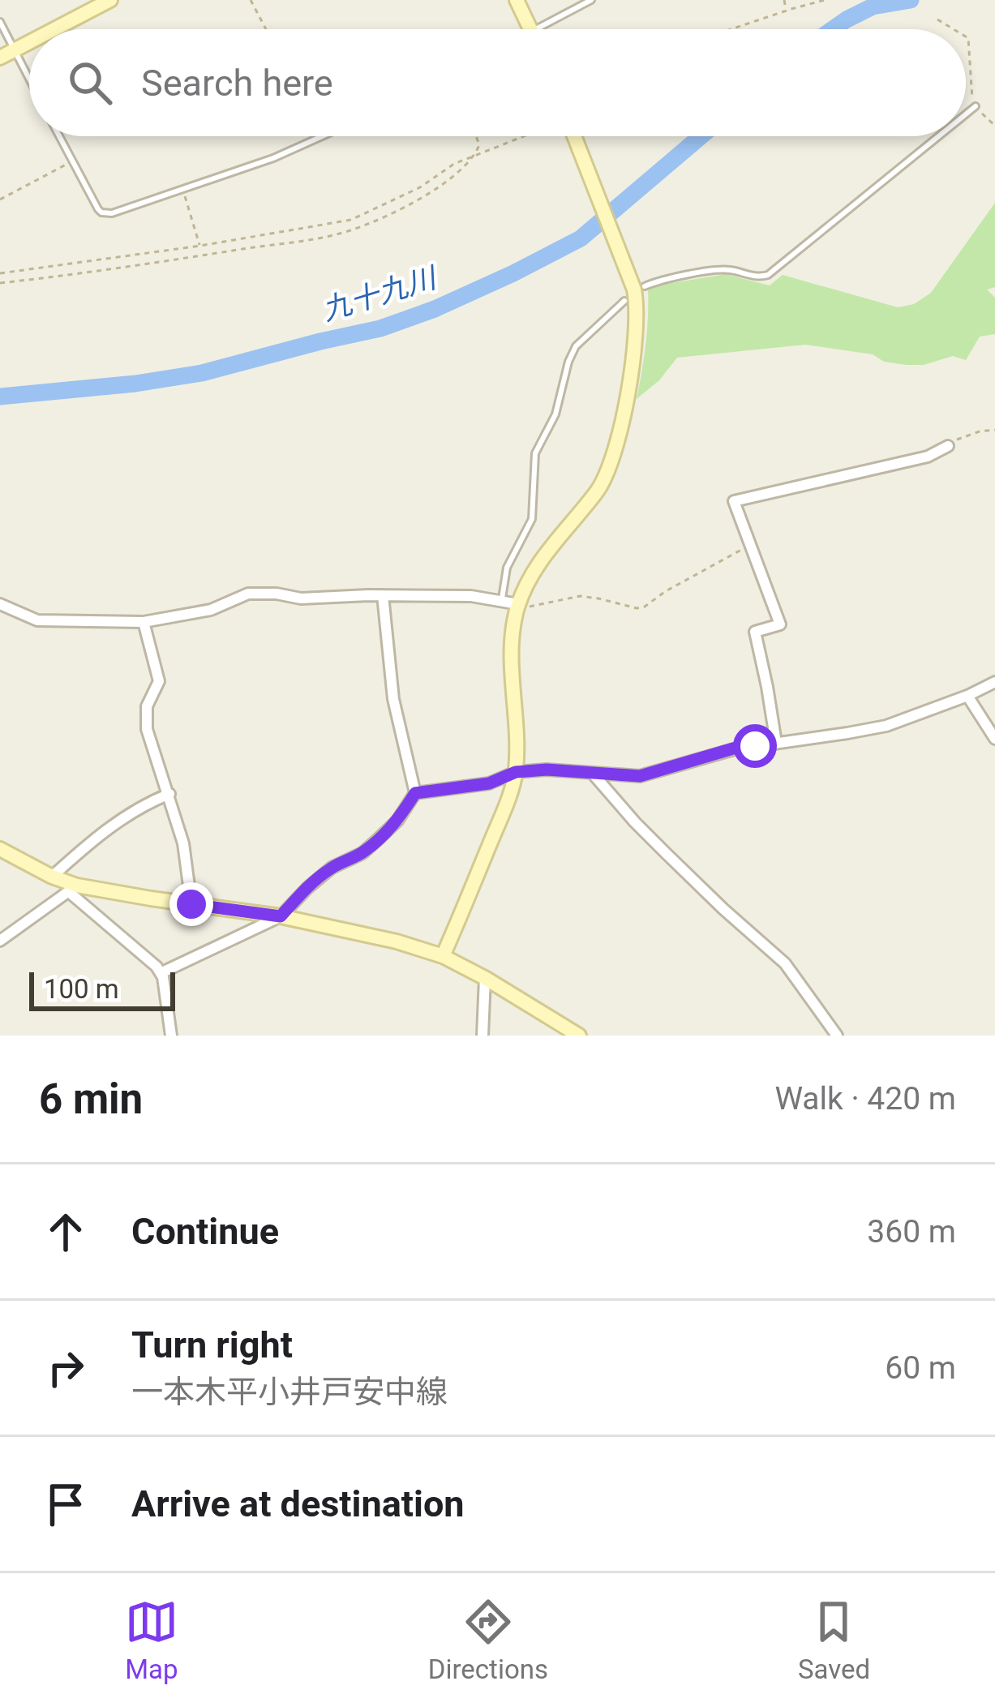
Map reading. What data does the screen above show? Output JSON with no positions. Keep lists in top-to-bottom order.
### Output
{
  "water": ["九十九川"],
  "scale_bar": "100 m",
  "page": {
    "search": "Search here",
    "scale": "100 m",
    "heading": ["6 min", "Walk · 420 m"],
    "list": [
      ["Continue", "360 m"],
      ["Turn right", "一本木平小井戸安中線", "60 m"],
      "Arrive at destination"
    ],
    "nav": ["Map", "Directions", "Saved"]
  }
}
